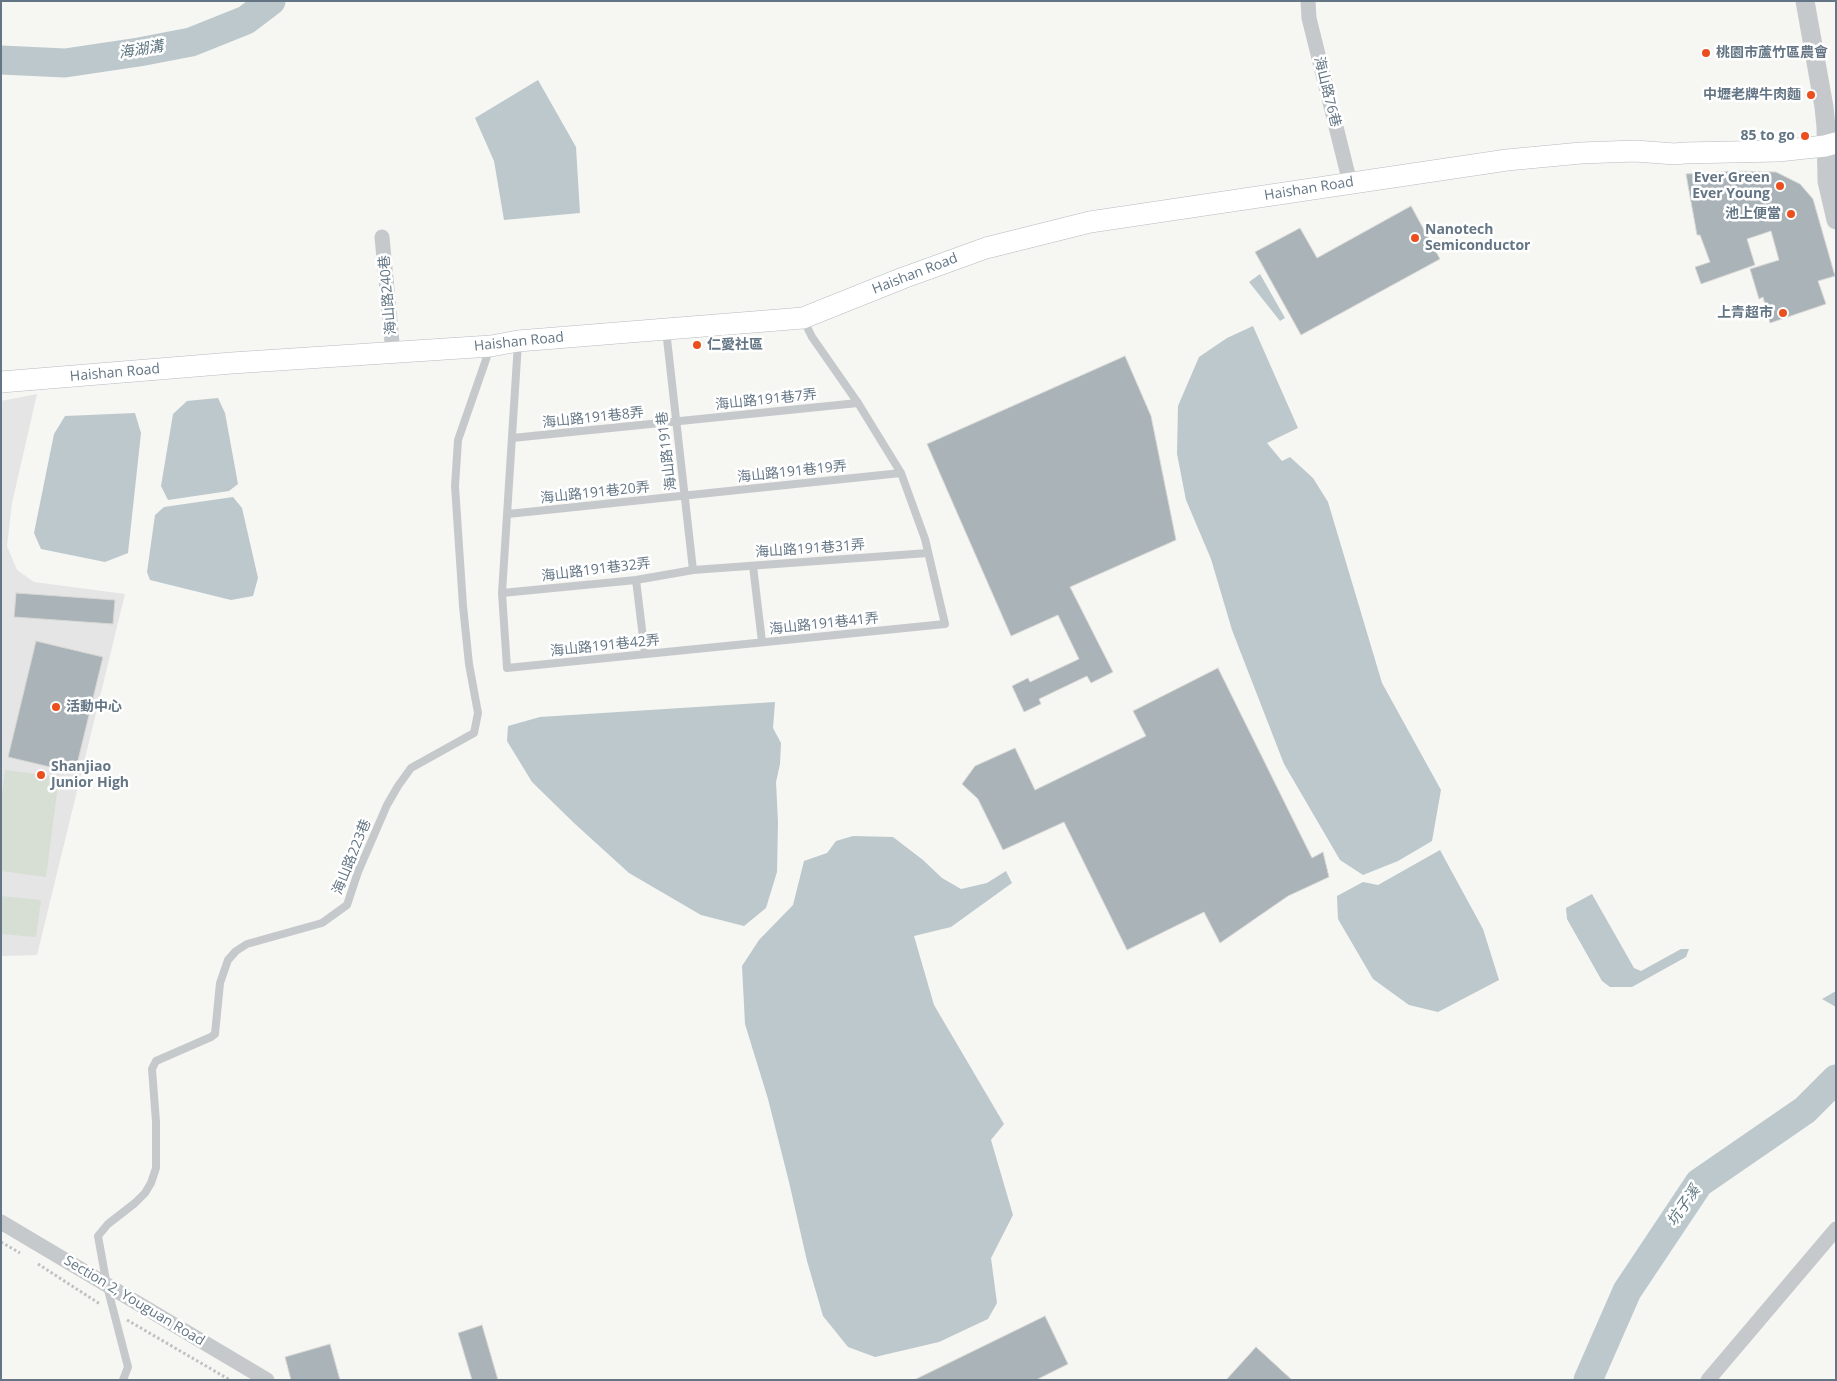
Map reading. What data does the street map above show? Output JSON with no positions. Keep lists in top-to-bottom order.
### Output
{
  "streets": {
    "main road": ["Haishan Road"],
    "street": ["海山路76巷", "海山路240巷", "Section 2, Youguan Road"],
    "lane": [
      "海山路191巷7弄",
      "海山路191巷8弄",
      "海山路191巷",
      "海山路191巷19弄",
      "海山路191巷20弄",
      "海山路191巷31弄",
      "海山路191巷32弄",
      "海山路191巷41弄",
      "海山路191巷42弄",
      "海山路223巷"
    ]
  },
  "crossings": [
    ["海山路76巷", "Haishan Road"],
    ["Haishan Road", "海山路240巷"],
    ["Haishan Road", "海山路191巷"],
    ["Haishan Road", "海山路223巷"],
    ["海山路191巷7弄", "海山路191巷8弄"],
    ["海山路191巷7弄", "海山路191巷"],
    ["海山路191巷8弄", "海山路191巷"],
    ["海山路191巷", "海山路191巷19弄"],
    ["海山路191巷", "海山路191巷20弄"],
    ["海山路191巷", "海山路191巷31弄"],
    ["海山路191巷", "海山路191巷32弄"],
    ["海山路191巷19弄", "海山路191巷20弄"],
    ["海山路191巷31弄", "海山路191巷32弄"],
    ["海山路191巷31弄", "海山路191巷41弄"],
    ["海山路191巷32弄", "海山路191巷42弄"],
    ["海山路191巷41弄", "海山路191巷42弄"],
    ["海山路223巷", "Section 2, Youguan Road"]
  ],
  "water": ["海湖溝", "坑子溪"],
  "places": [
    "桃園市蘆竹區農會",
    "中壢老牌牛肉麵",
    "85 to go",
    "Ever Green Ever Young",
    "池上便當",
    "Nanotech Semiconductor",
    "上青超市",
    "仁愛社區",
    "活動中心",
    "Shanjiao Junior High"
  ]
}
